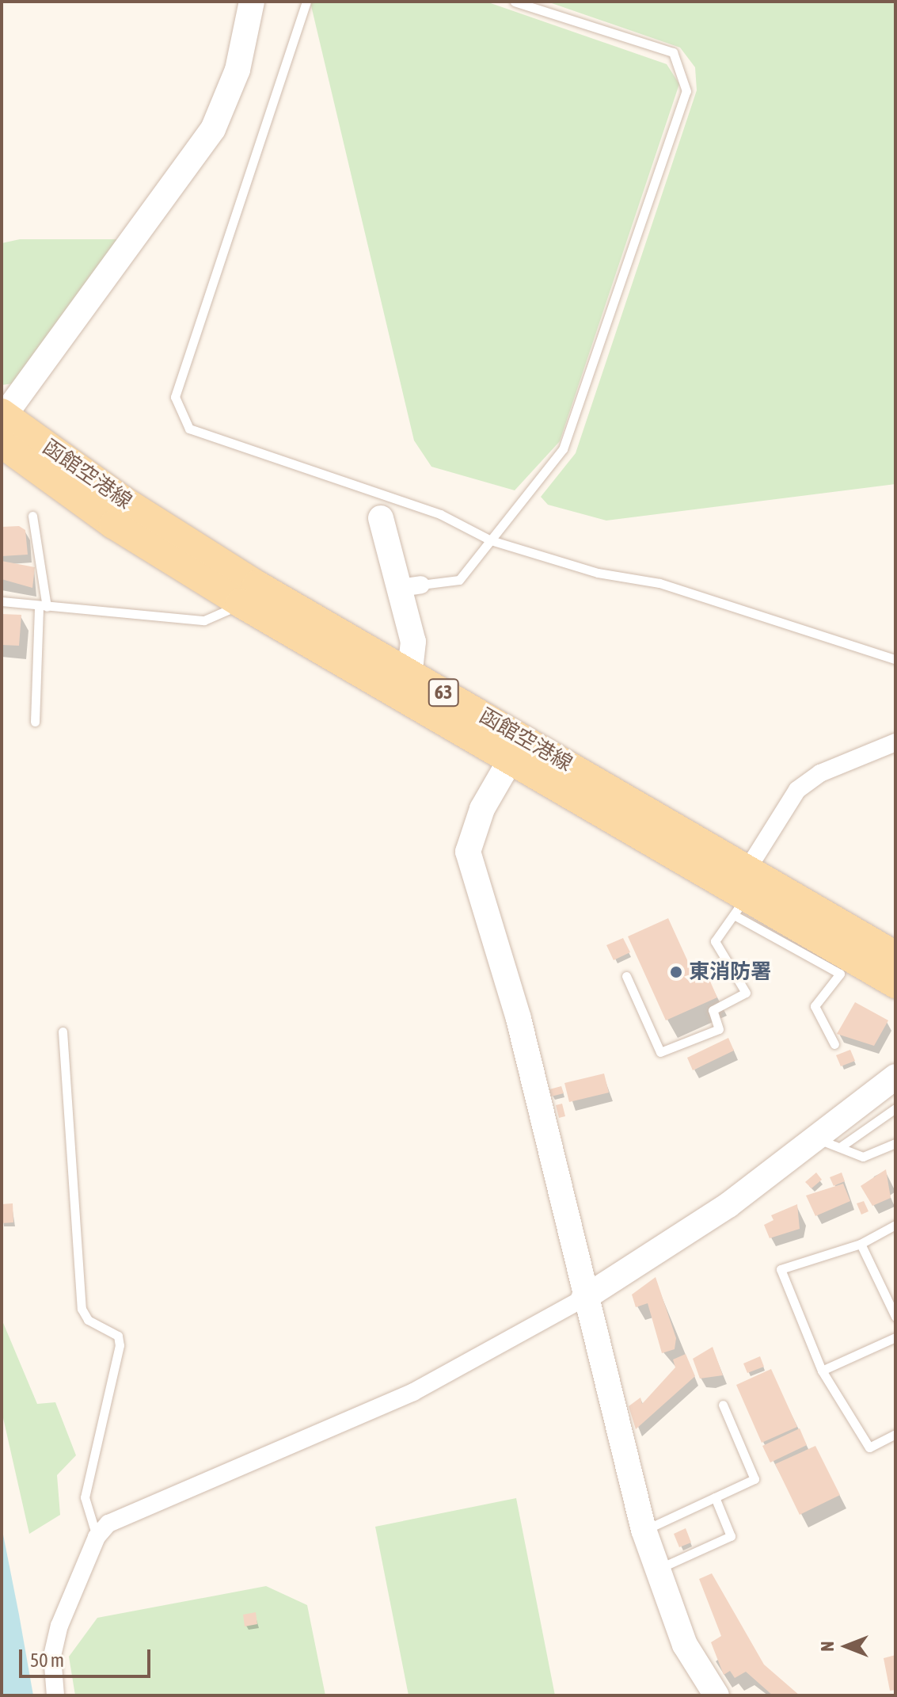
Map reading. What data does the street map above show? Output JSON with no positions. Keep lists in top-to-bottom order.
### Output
{
  "streets": {
    "main road": ["函館空港線", "63"]
  },
  "places": ["東消防署"],
  "scale_bar": "50 m",
  "north": "left"
}
